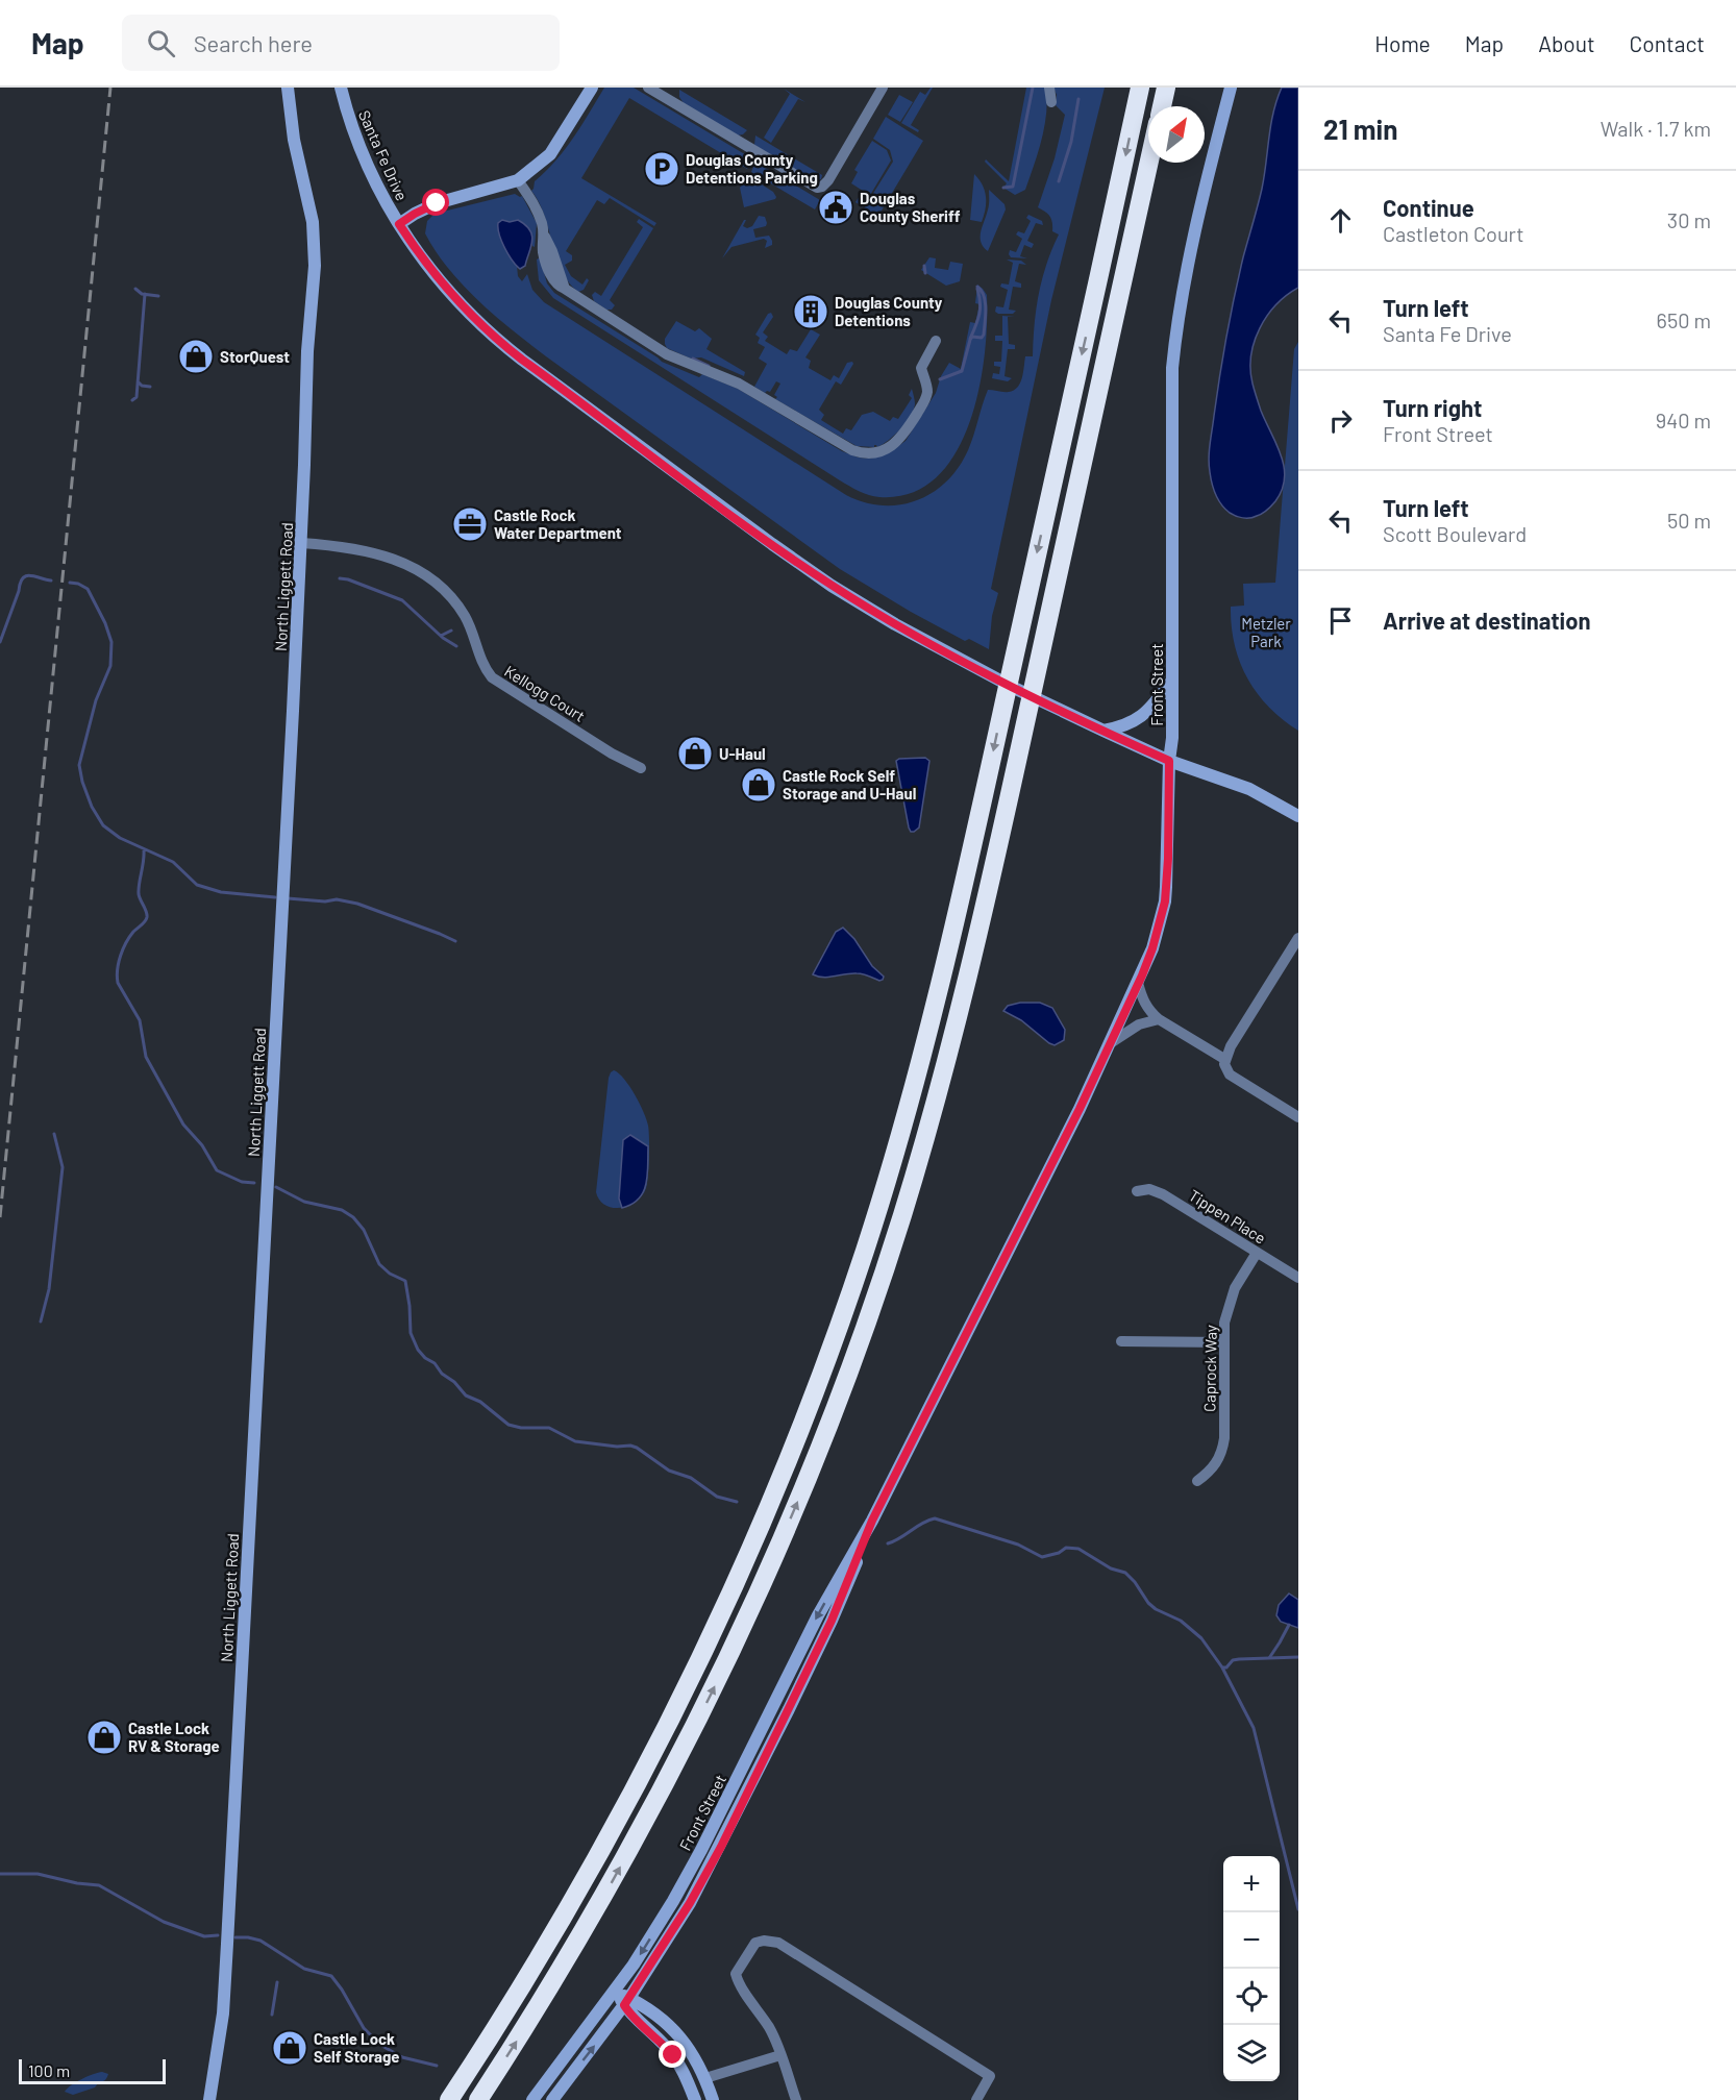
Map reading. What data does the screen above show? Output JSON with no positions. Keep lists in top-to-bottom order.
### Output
{
  "streets": {
    "main road": ["Santa Fe Drive", "North Liggett Road", "Front Street"],
    "street": ["Kellogg Court", "Tippen Place", "Caprock Way"]
  },
  "crossings": [
    ["Santa Fe Drive", "Front Street"],
    ["North Liggett Road", "Kellogg Court"],
    ["Tippen Place", "Caprock Way"]
  ],
  "parks": ["Metzler Park"],
  "places": {
    "parking": ["Douglas County Detentions Parking"],
    "public building": ["Douglas County Sheriff"],
    "building": ["Douglas County Detentions"],
    "shop": [
      "StorQuest",
      "U-Haul",
      "Castle Rock Self Storage and U-Haul",
      "Castle Lock RV & Storage",
      "Castle Lock Self Storage"
    ],
    "office": ["Castle Rock Water Department"]
  },
  "scale_bar": "100 m",
  "north": "top right",
  "page": {
    "header": "Map",
    "search": "Search here",
    "nav": [
      "Home",
      "Map",
      "About",
      "Contact"
    ],
    "heading": ["21 min", "Walk · 1.7 km"],
    "list": [
      ["Continue", "Castleton Court", "30 m"],
      ["Turn left", "Santa Fe Drive", "650 m"],
      ["Turn right", "Front Street", "940 m"],
      ["Turn left", "Scott Boulevard", "50 m"],
      "Arrive at destination"
    ],
    "map_buttons": ["+", "−"],
    "scale": "100 m"
  }
}
